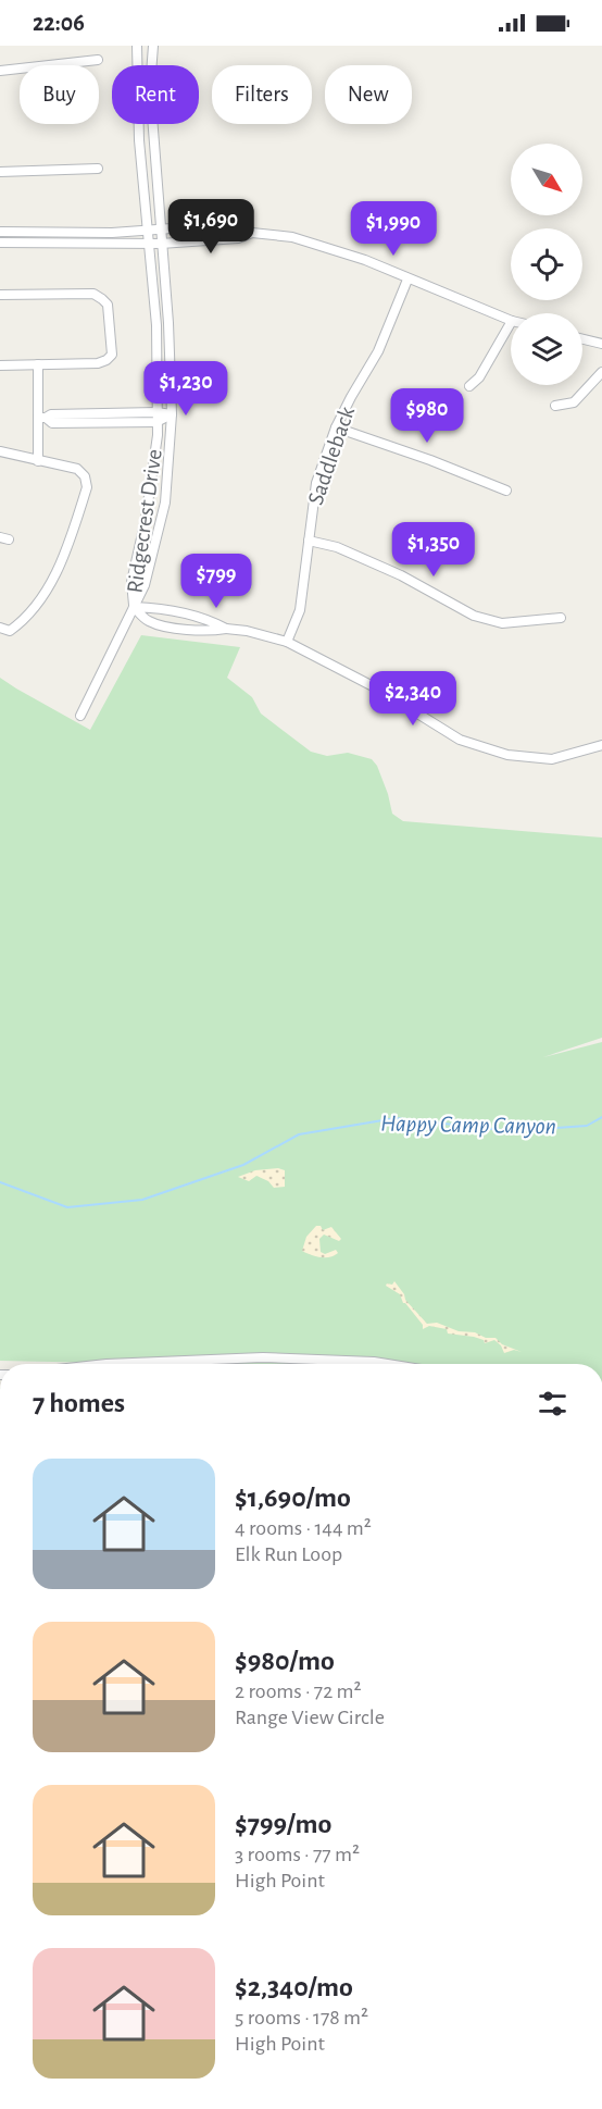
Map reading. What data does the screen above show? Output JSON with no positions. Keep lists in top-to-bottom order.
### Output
{
  "streets": {
    "street": ["Saddleback", "Ridgecrest Drive"]
  },
  "water": ["Happy Camp Canyon"],
  "north": "bottom right",
  "page": {
    "status": "22:06",
    "chip": [
      "Buy",
      "Rent",
      "Filters",
      "New"
    ],
    "price": [
      "$1,690",
      "$1,990",
      "$1,230",
      "$980",
      "$1,350",
      "$799",
      "$2,340"
    ],
    "heading": "7 homes",
    "list": [
      {
        "name": "$1,690/mo",
        "note": "4 rooms · 144 m² · Elk Run Loop"
      },
      {
        "name": "$980/mo",
        "note": "2 rooms · 72 m² · Range View Circle"
      },
      {
        "name": "$799/mo",
        "note": "3 rooms · 77 m² · High Point"
      },
      {
        "name": "$2,340/mo",
        "note": "5 rooms · 178 m² · High Point"
      }
    ]
  }
}
